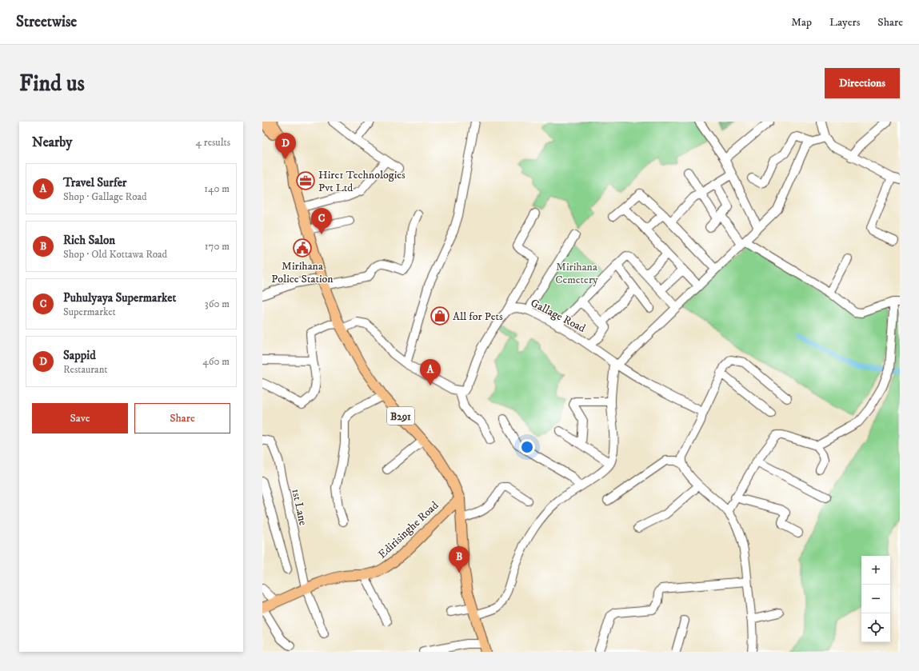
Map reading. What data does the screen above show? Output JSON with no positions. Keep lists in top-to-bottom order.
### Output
{
  "streets": {
    "main road": ["B291", "Edirisinghe Road"],
    "street": ["Gallage Road", "1st Lane"]
  },
  "crossings": [
    ["B291", "Edirisinghe Road"],
    ["1st Lane", "Edirisinghe Road"]
  ],
  "parks": ["Mirihana Cemetery"],
  "places": {
    "office": ["Hire1 Technologies Pvt Ltd"],
    "public building": ["Mirihana Police Station"],
    "shop": ["All for Pets"]
  },
  "page": {
    "header": "Streetwise",
    "nav": ["Map", "Layers", "Share"],
    "buttons": [
      "Directions",
      ["Save", "Share"]
    ],
    "title": "Find us",
    "heading": ["Nearby", "4 results"],
    "pins": [
      "D",
      "C",
      "A",
      "B"
    ],
    "list": [
      {
        "mark": "A",
        "name": "Travel Surfer",
        "note": "Shop · Gallage Road",
        "value": "140 m"
      },
      {
        "mark": "B",
        "name": "Rich Salon",
        "note": "Shop · Old Kottawa Road",
        "value": "170 m"
      },
      {
        "mark": "C",
        "name": "Puhulyaya Supermarket",
        "note": "Supermarket",
        "value": "360 m"
      },
      {
        "mark": "D",
        "name": "Sappid",
        "note": "Restaurant",
        "value": "460 m"
      }
    ],
    "map_buttons": ["+", "−"]
  }
}
